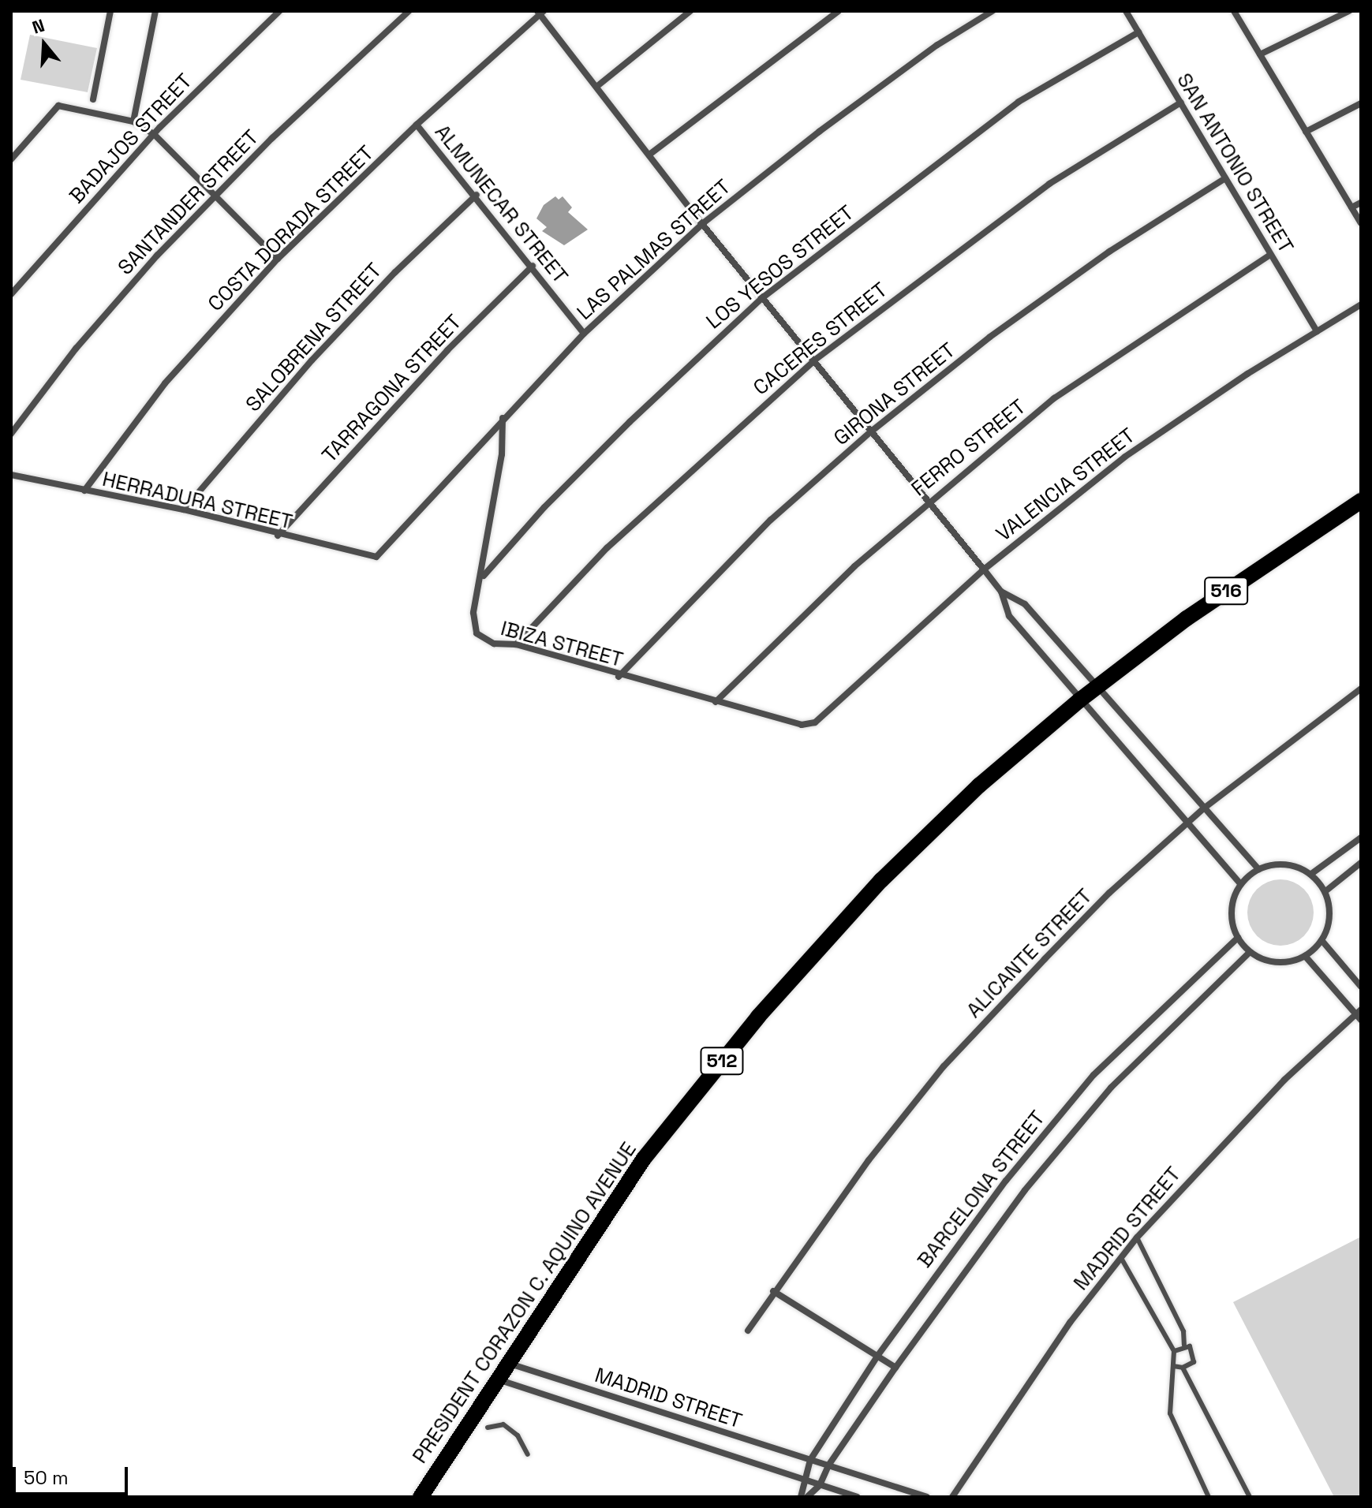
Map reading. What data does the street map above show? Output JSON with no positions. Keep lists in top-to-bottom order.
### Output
{
  "streets": {
    "main road": ["516", "512", "PRESIDENT CORAZON C. AQUINO AVENUE"],
    "street": [
      "BADAJOS STREET",
      "SAN ANTONIO STREET",
      "SANTANDER STREET",
      "ALMUNECAR STREET",
      "COSTA DORADA STREET",
      "LAS PALMAS STREET",
      "LOS YESOS STREET",
      "SALOBRENA STREET",
      "CACERES STREET",
      "TARRAGONA STREET",
      "GIRONA STREET",
      "FERRO STREET",
      "VALENCIA STREET",
      "HERRADURA STREET",
      "IBIZA STREET",
      "ALICANTE STREET",
      "BARCELONA STREET",
      "MADRID STREET"
    ]
  },
  "crossings": [
    ["SAN ANTONIO STREET", "LOS YESOS STREET"],
    ["SAN ANTONIO STREET", "CACERES STREET"],
    ["SAN ANTONIO STREET", "GIRONA STREET"],
    ["SAN ANTONIO STREET", "FERRO STREET"],
    ["SAN ANTONIO STREET", "VALENCIA STREET"],
    ["ALMUNECAR STREET", "COSTA DORADA STREET"],
    ["ALMUNECAR STREET", "LAS PALMAS STREET"],
    ["ALMUNECAR STREET", "SALOBRENA STREET"],
    ["ALMUNECAR STREET", "TARRAGONA STREET"],
    ["COSTA DORADA STREET", "HERRADURA STREET"],
    ["LAS PALMAS STREET", "HERRADURA STREET"],
    ["LAS PALMAS STREET", "IBIZA STREET"],
    ["LOS YESOS STREET", "IBIZA STREET"],
    ["SALOBRENA STREET", "HERRADURA STREET"],
    ["CACERES STREET", "IBIZA STREET"],
    ["TARRAGONA STREET", "HERRADURA STREET"],
    ["GIRONA STREET", "IBIZA STREET"],
    ["FERRO STREET", "IBIZA STREET"],
    ["VALENCIA STREET", "IBIZA STREET"],
    ["BARCELONA STREET", "MADRID STREET"],
    ["MADRID STREET", "PRESIDENT CORAZON C. AQUINO AVENUE"]
  ],
  "scale_bar": "50 m",
  "north": "top"
}
